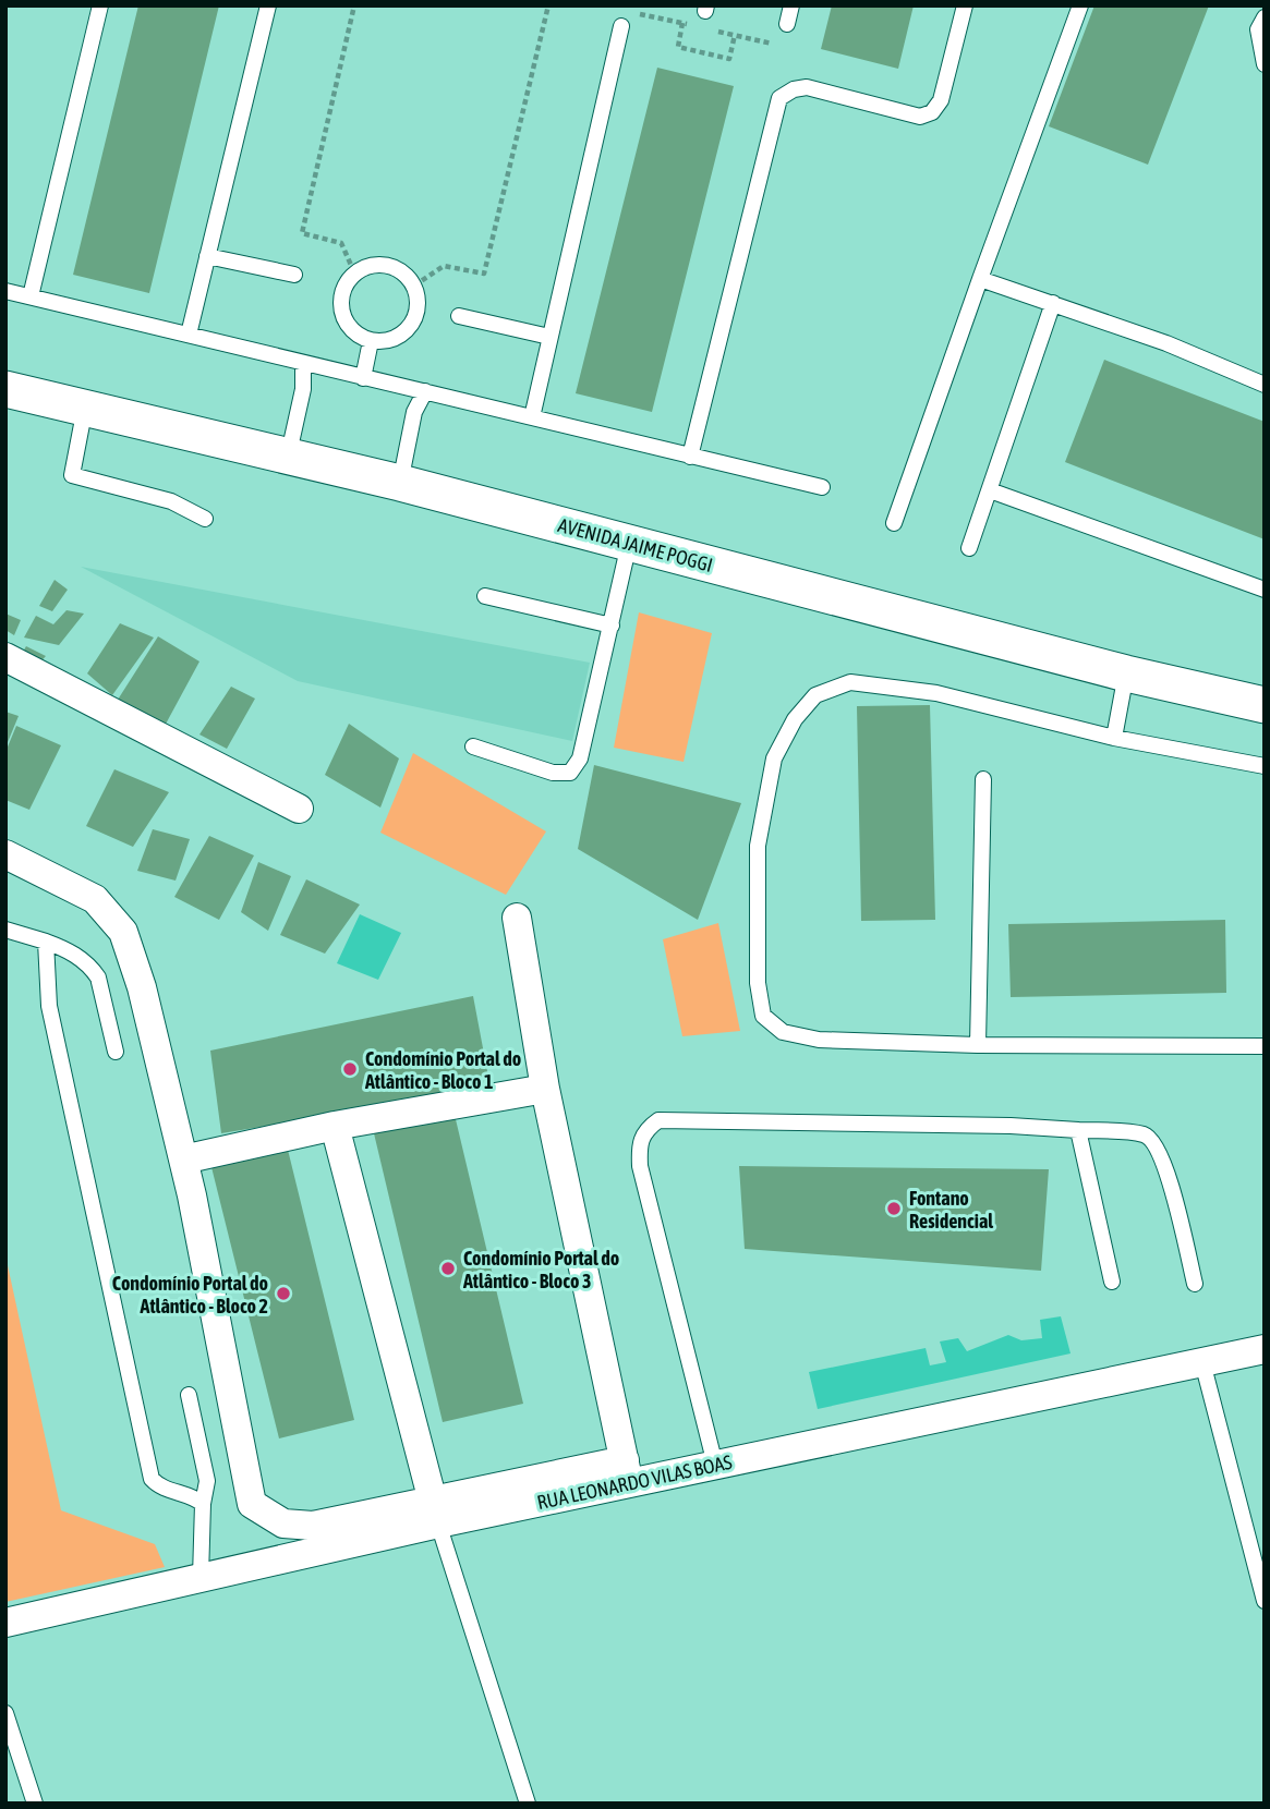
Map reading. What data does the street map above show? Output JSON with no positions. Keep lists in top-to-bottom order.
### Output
{
  "streets": {
    "street": ["AVENIDA JAIME POGGI", "RUA LEONARDO VILAS BOAS"]
  },
  "places": [
    "Condomínio Portal do Atlântico - Bloco 1",
    "Fontano Residencial",
    "Condomínio Portal do Atlântico - Bloco 3",
    "Condomínio Portal do Atlântico - Bloco 2"
  ]
}
